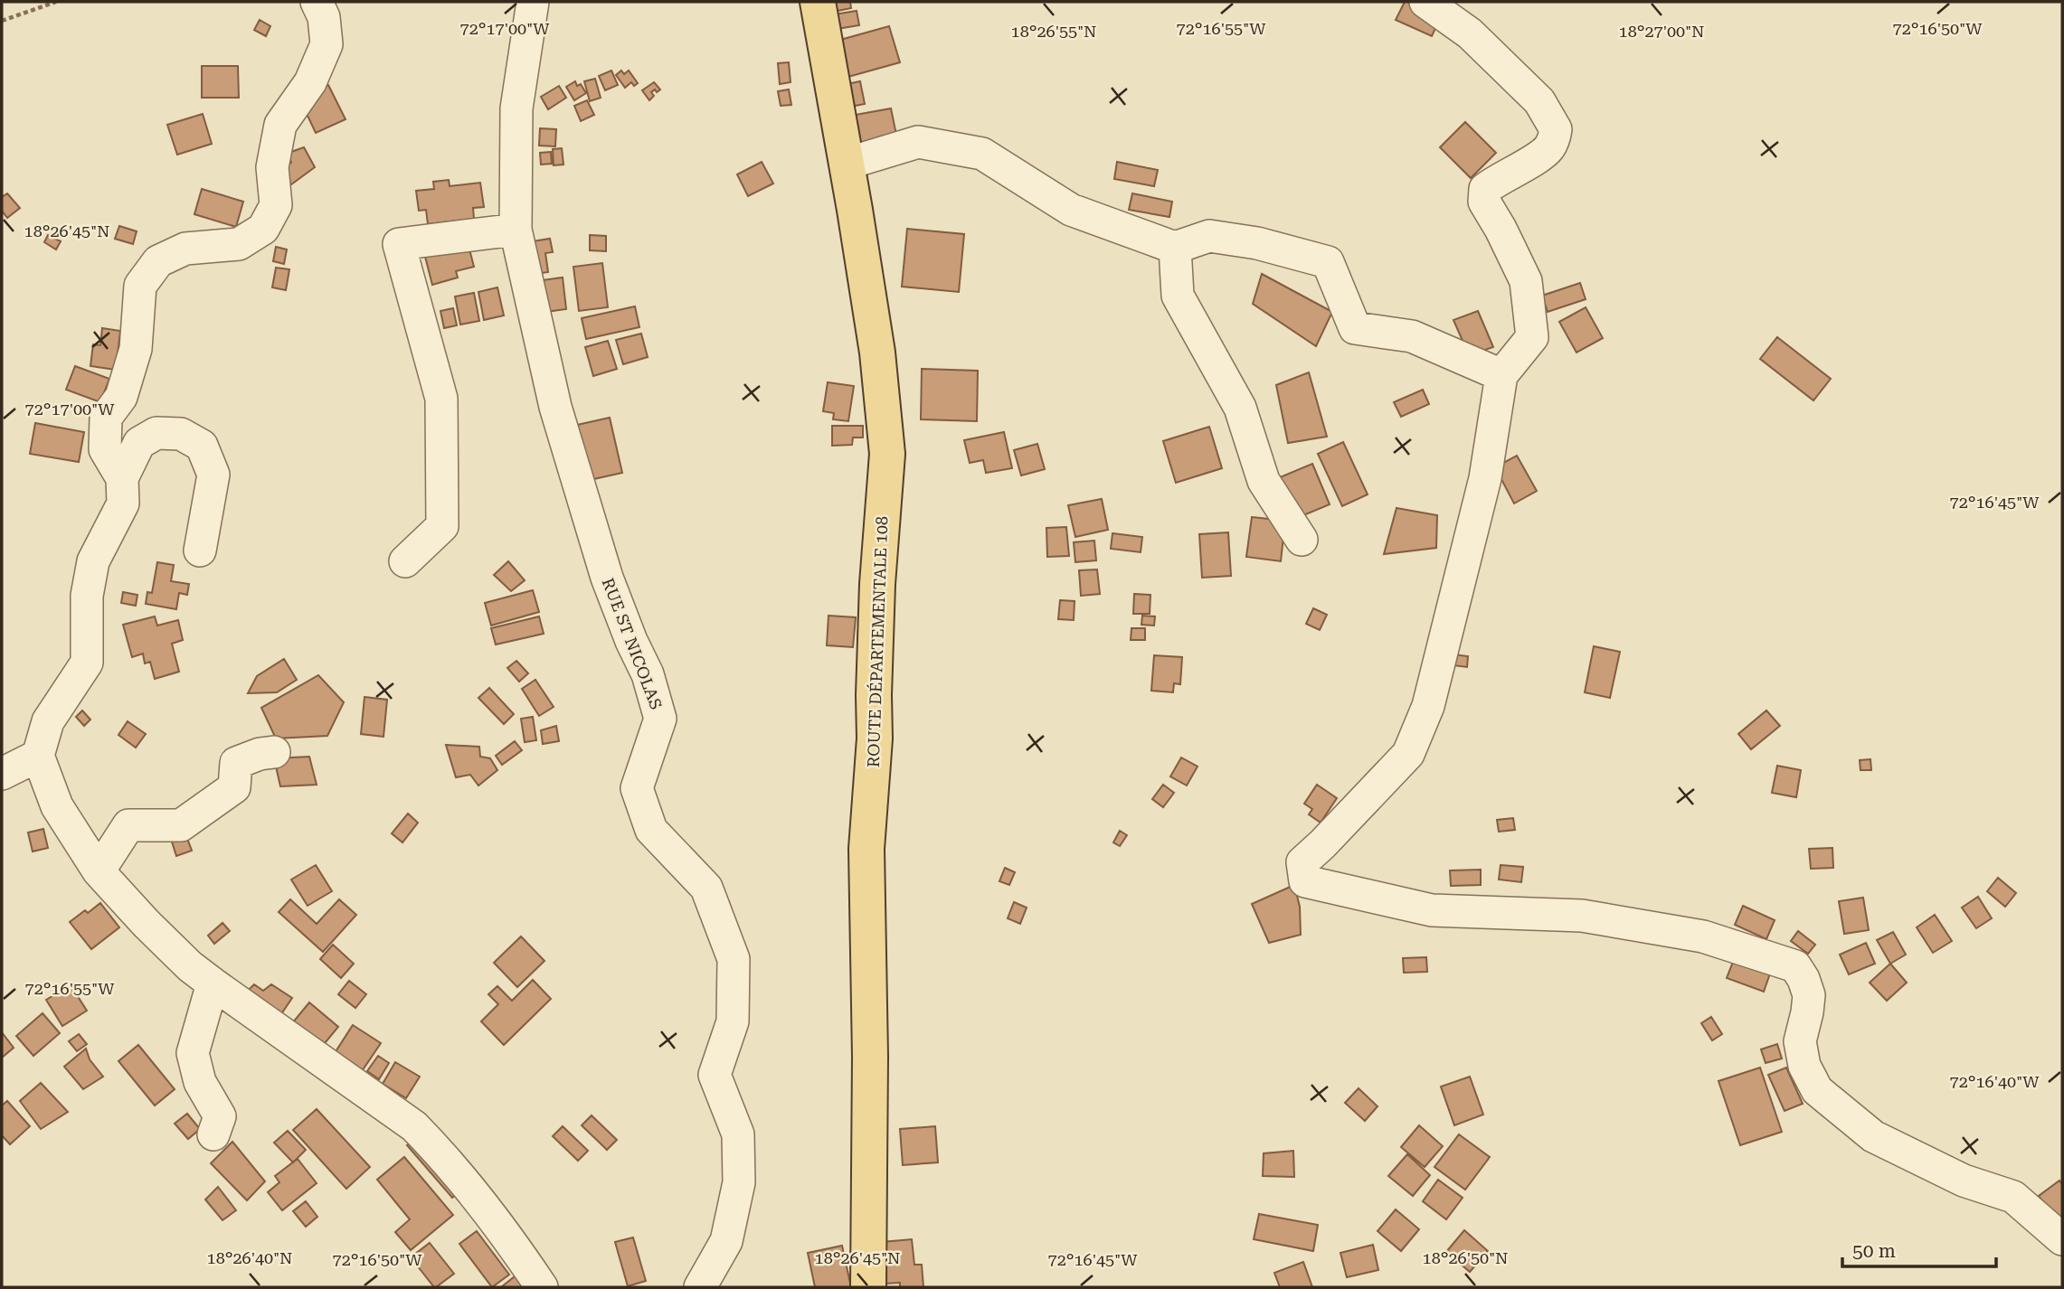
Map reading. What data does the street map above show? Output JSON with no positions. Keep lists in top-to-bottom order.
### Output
{
  "streets": {
    "main road": ["ROUTE DÉPARTEMENTALE 108"],
    "street": ["RUE ST NICOLAS"]
  },
  "scale_bar": "50 m",
  "coordinates": [
    "72°17'00\"W",
    "72°16'55\"W",
    "72°16'50\"W",
    "18°26'55\"N",
    "18°27'00\"N",
    "18°26'45\"N",
    "72°16'45\"W",
    "72°16'40\"W",
    "18°26'40\"N",
    "18°26'50\"N"
  ]
}
